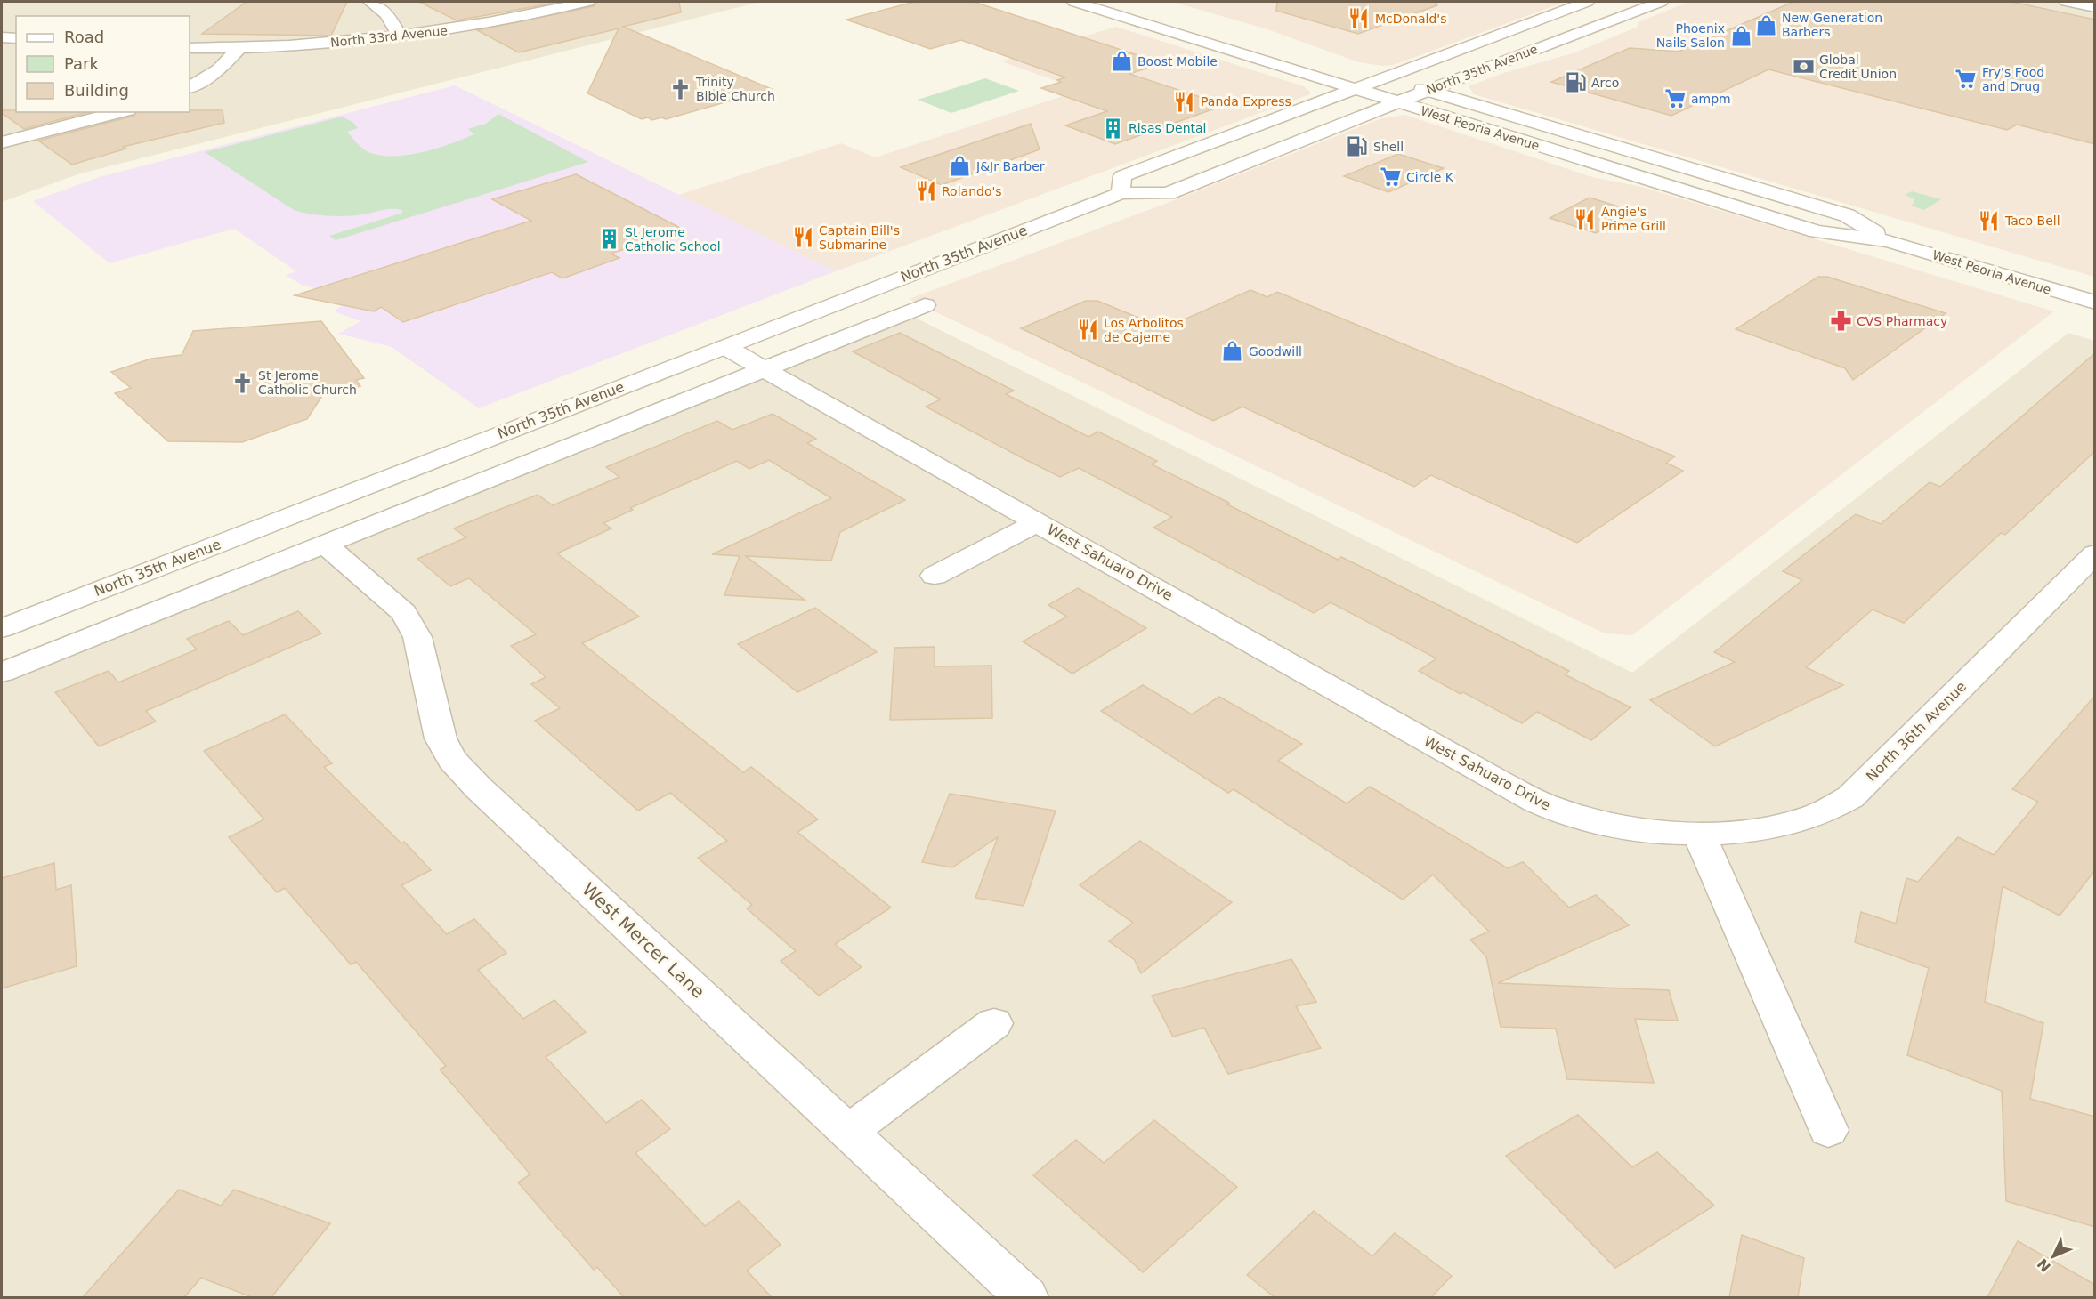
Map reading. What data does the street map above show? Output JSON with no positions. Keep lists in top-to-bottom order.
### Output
{
  "streets": {
    "main road": [
      "North 33rd Avenue",
      "North 35th Avenue",
      "West Peoria Avenue",
      "West Sahuaro Drive",
      "North 36th Avenue",
      "West Mercer Lane"
    ]
  },
  "crossings": [
    ["North 35th Avenue", "West Peoria Avenue"],
    ["North 35th Avenue", "West Sahuaro Drive"],
    ["West Sahuaro Drive", "North 36th Avenue"]
  ],
  "places": {
    "restaurant": [
      "McDonald's",
      "Panda Express",
      "Rolando's",
      "Angie's Prime Grill",
      "Taco Bell",
      "Captain Bill's Submarine",
      "Los Arbolitos de Cajeme"
    ],
    "shop": [
      "New Generation Barbers",
      "Phoenix Nails Salon",
      "Boost Mobile",
      "J&Jr Barber",
      "Goodwill"
    ],
    "bank": ["Global Credit Union"],
    "supermarket": ["Fry's Food and Drug", "ampm", "Circle K"],
    "fuel station": ["Arco", "Shell"],
    "church": ["Trinity Bible Church", "St Jerome Catholic Church"],
    "building": ["Risas Dental", "St Jerome Catholic School"],
    "pharmacy": ["CVS Pharmacy"]
  },
  "legend": ["Road", "Park", "Building"],
  "north": "bottom left"
}
